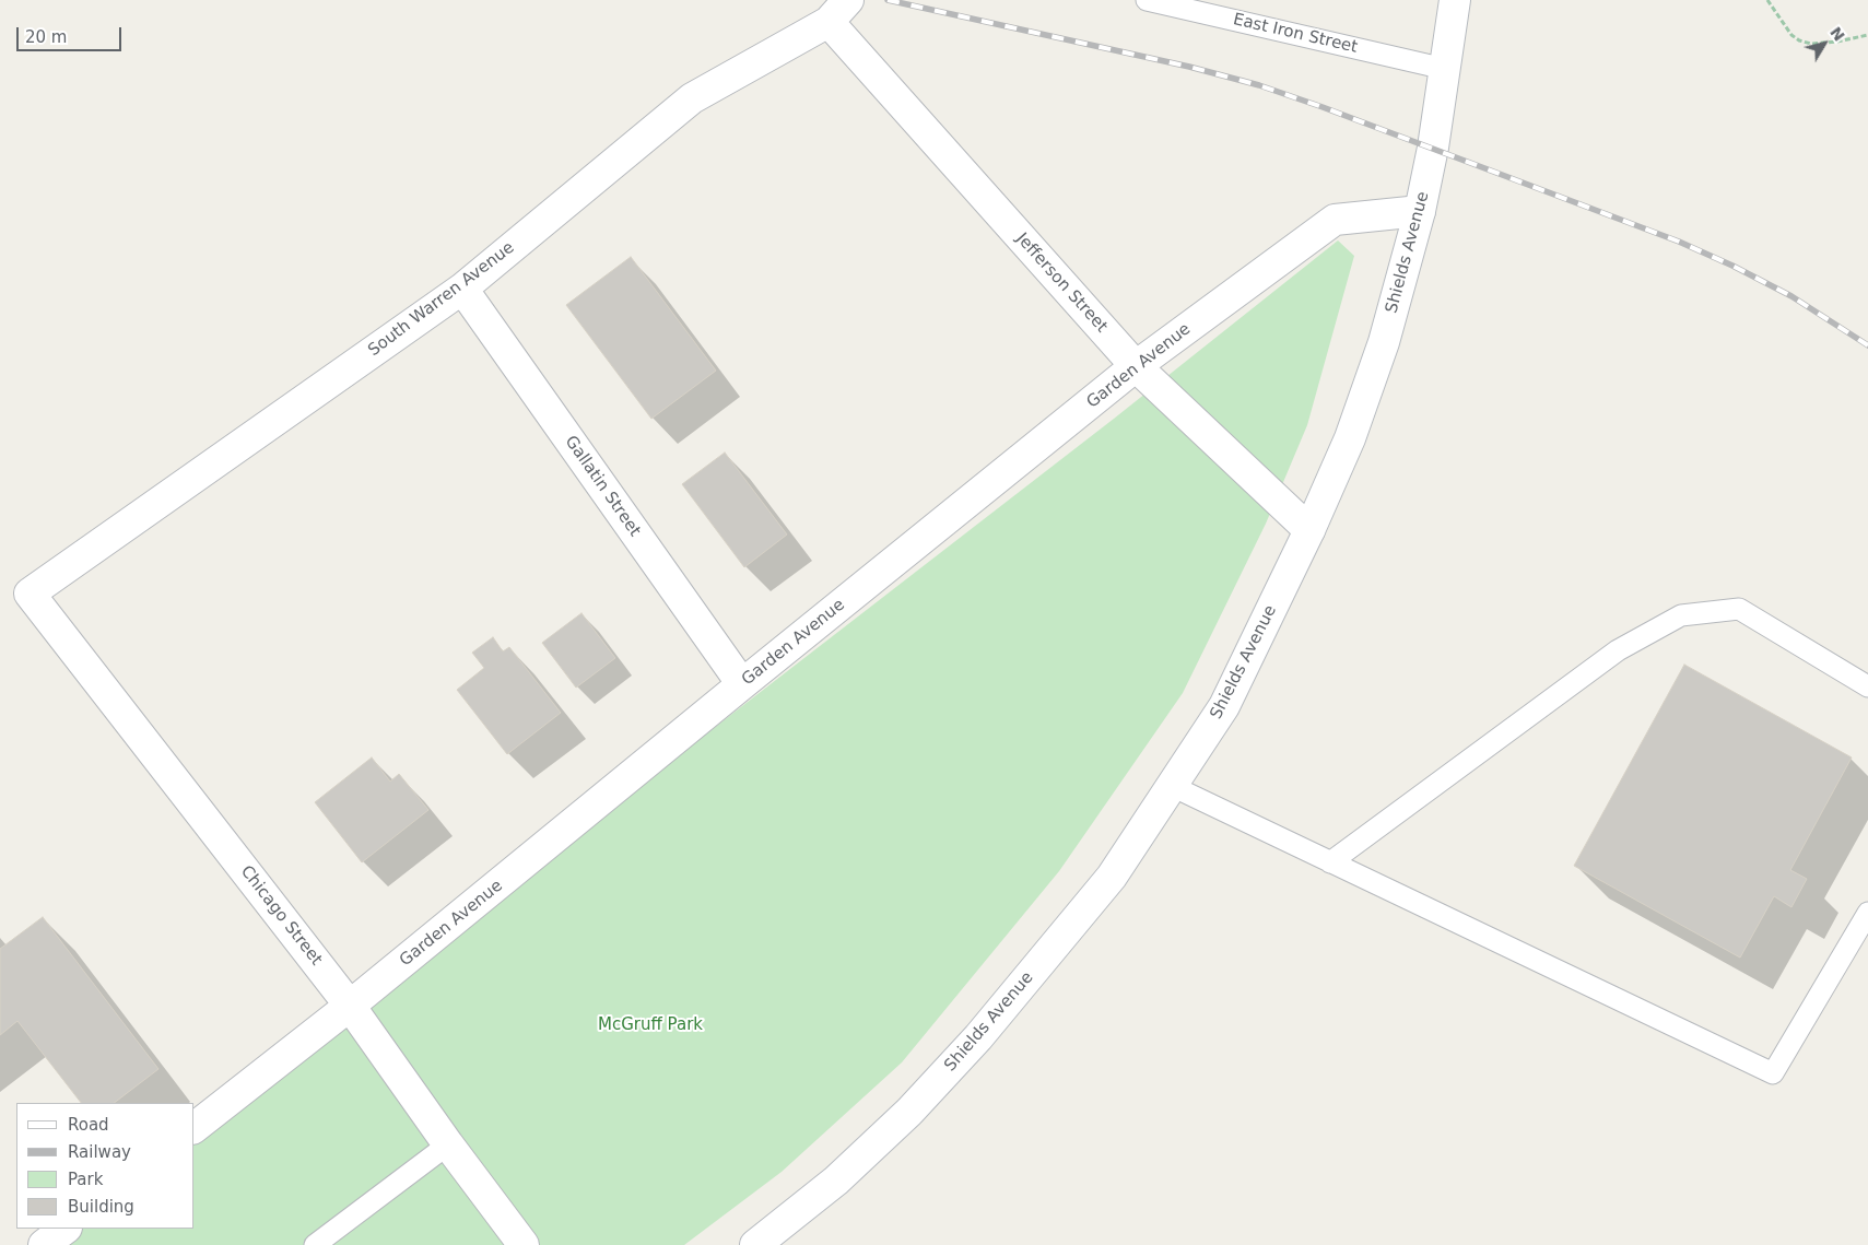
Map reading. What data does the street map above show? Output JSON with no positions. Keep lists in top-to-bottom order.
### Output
{
  "streets": {
    "street": [
      "Shields Avenue",
      "Jefferson Street",
      "South Warren Avenue",
      "Garden Avenue",
      "Gallatin Street",
      "Chicago Street"
    ],
    "lane": ["East Iron Street"]
  },
  "crossings": [
    ["East Iron Street", "Shields Avenue"],
    ["Shields Avenue", "Jefferson Street"],
    ["Shields Avenue", "Garden Avenue"],
    ["Jefferson Street", "South Warren Avenue"],
    ["Jefferson Street", "Garden Avenue"],
    ["South Warren Avenue", "Gallatin Street"],
    ["South Warren Avenue", "Chicago Street"],
    ["Garden Avenue", "Gallatin Street"],
    ["Garden Avenue", "Chicago Street"]
  ],
  "parks": ["McGruff Park"],
  "legend": [
    "Road",
    "Railway",
    "Park",
    "Building"
  ],
  "scale_bar": "20 m",
  "north": "top right"
}
